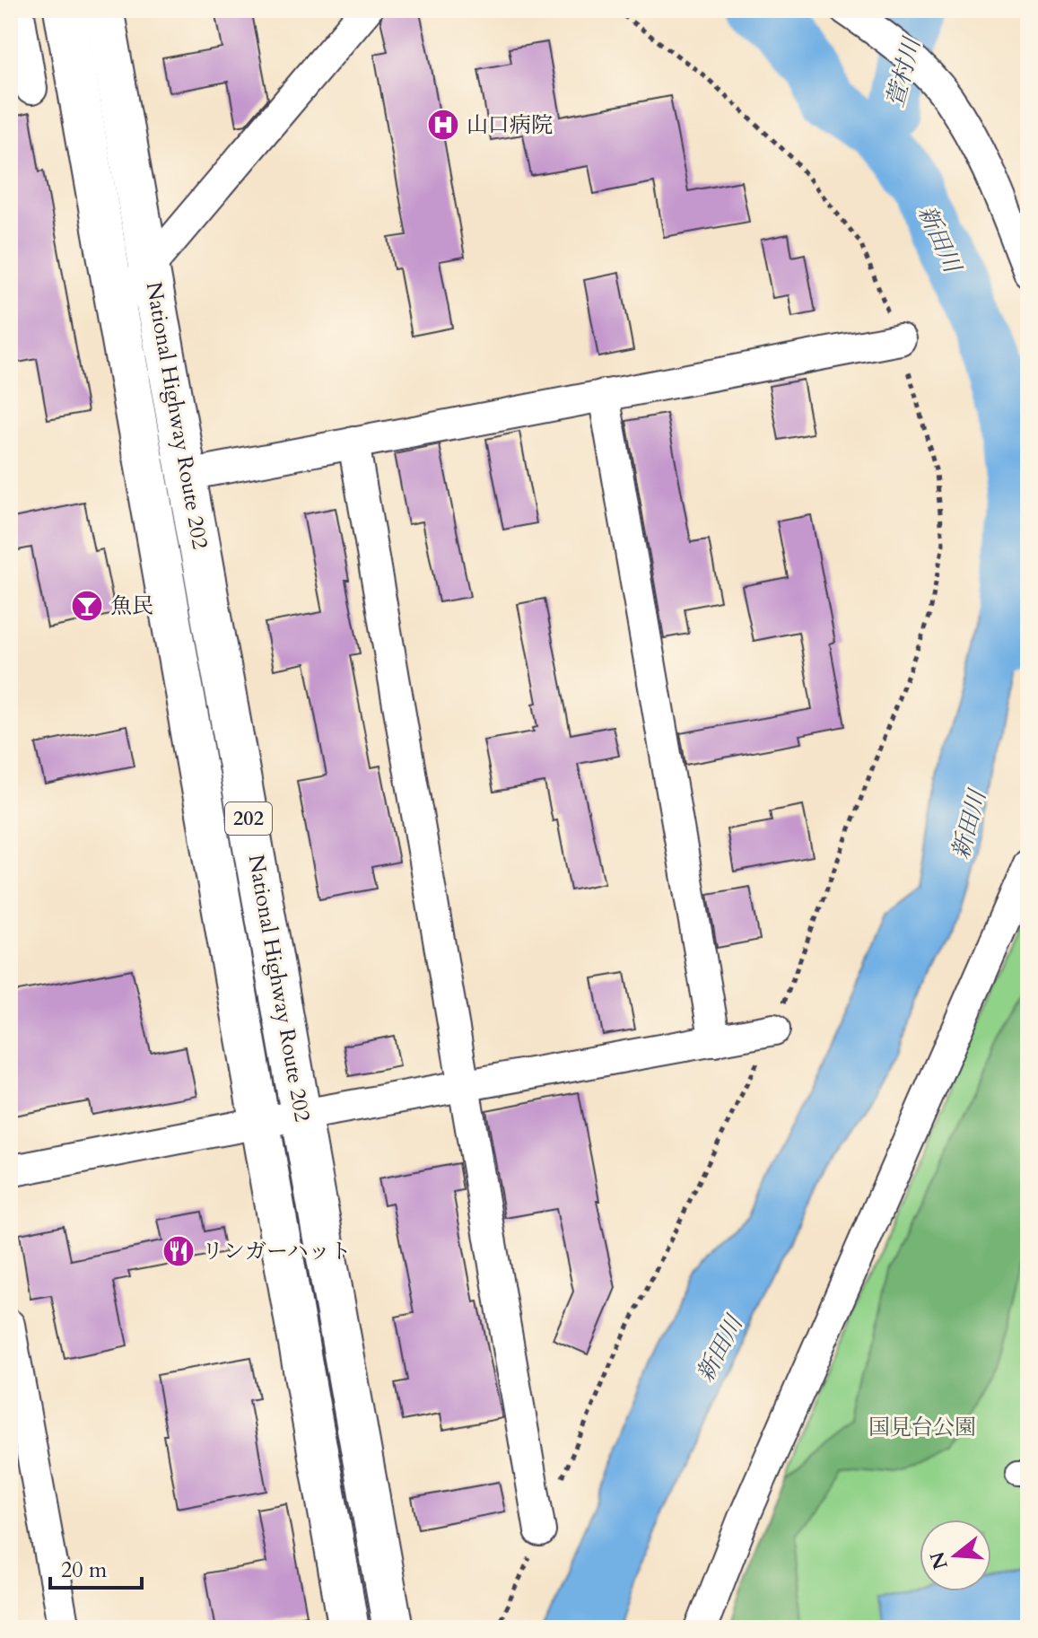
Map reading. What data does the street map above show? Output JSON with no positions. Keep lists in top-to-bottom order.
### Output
{
  "streets": {
    "highway": ["National Highway Route 202", "202"]
  },
  "water": ["萱村川", "新田川"],
  "parks": ["国見台公園"],
  "places": {
    "hospital": ["山口病院"],
    "bar": ["魚民"],
    "restaurant": ["リンガーハット"]
  },
  "scale_bar": "20 m",
  "north": "left"
}
